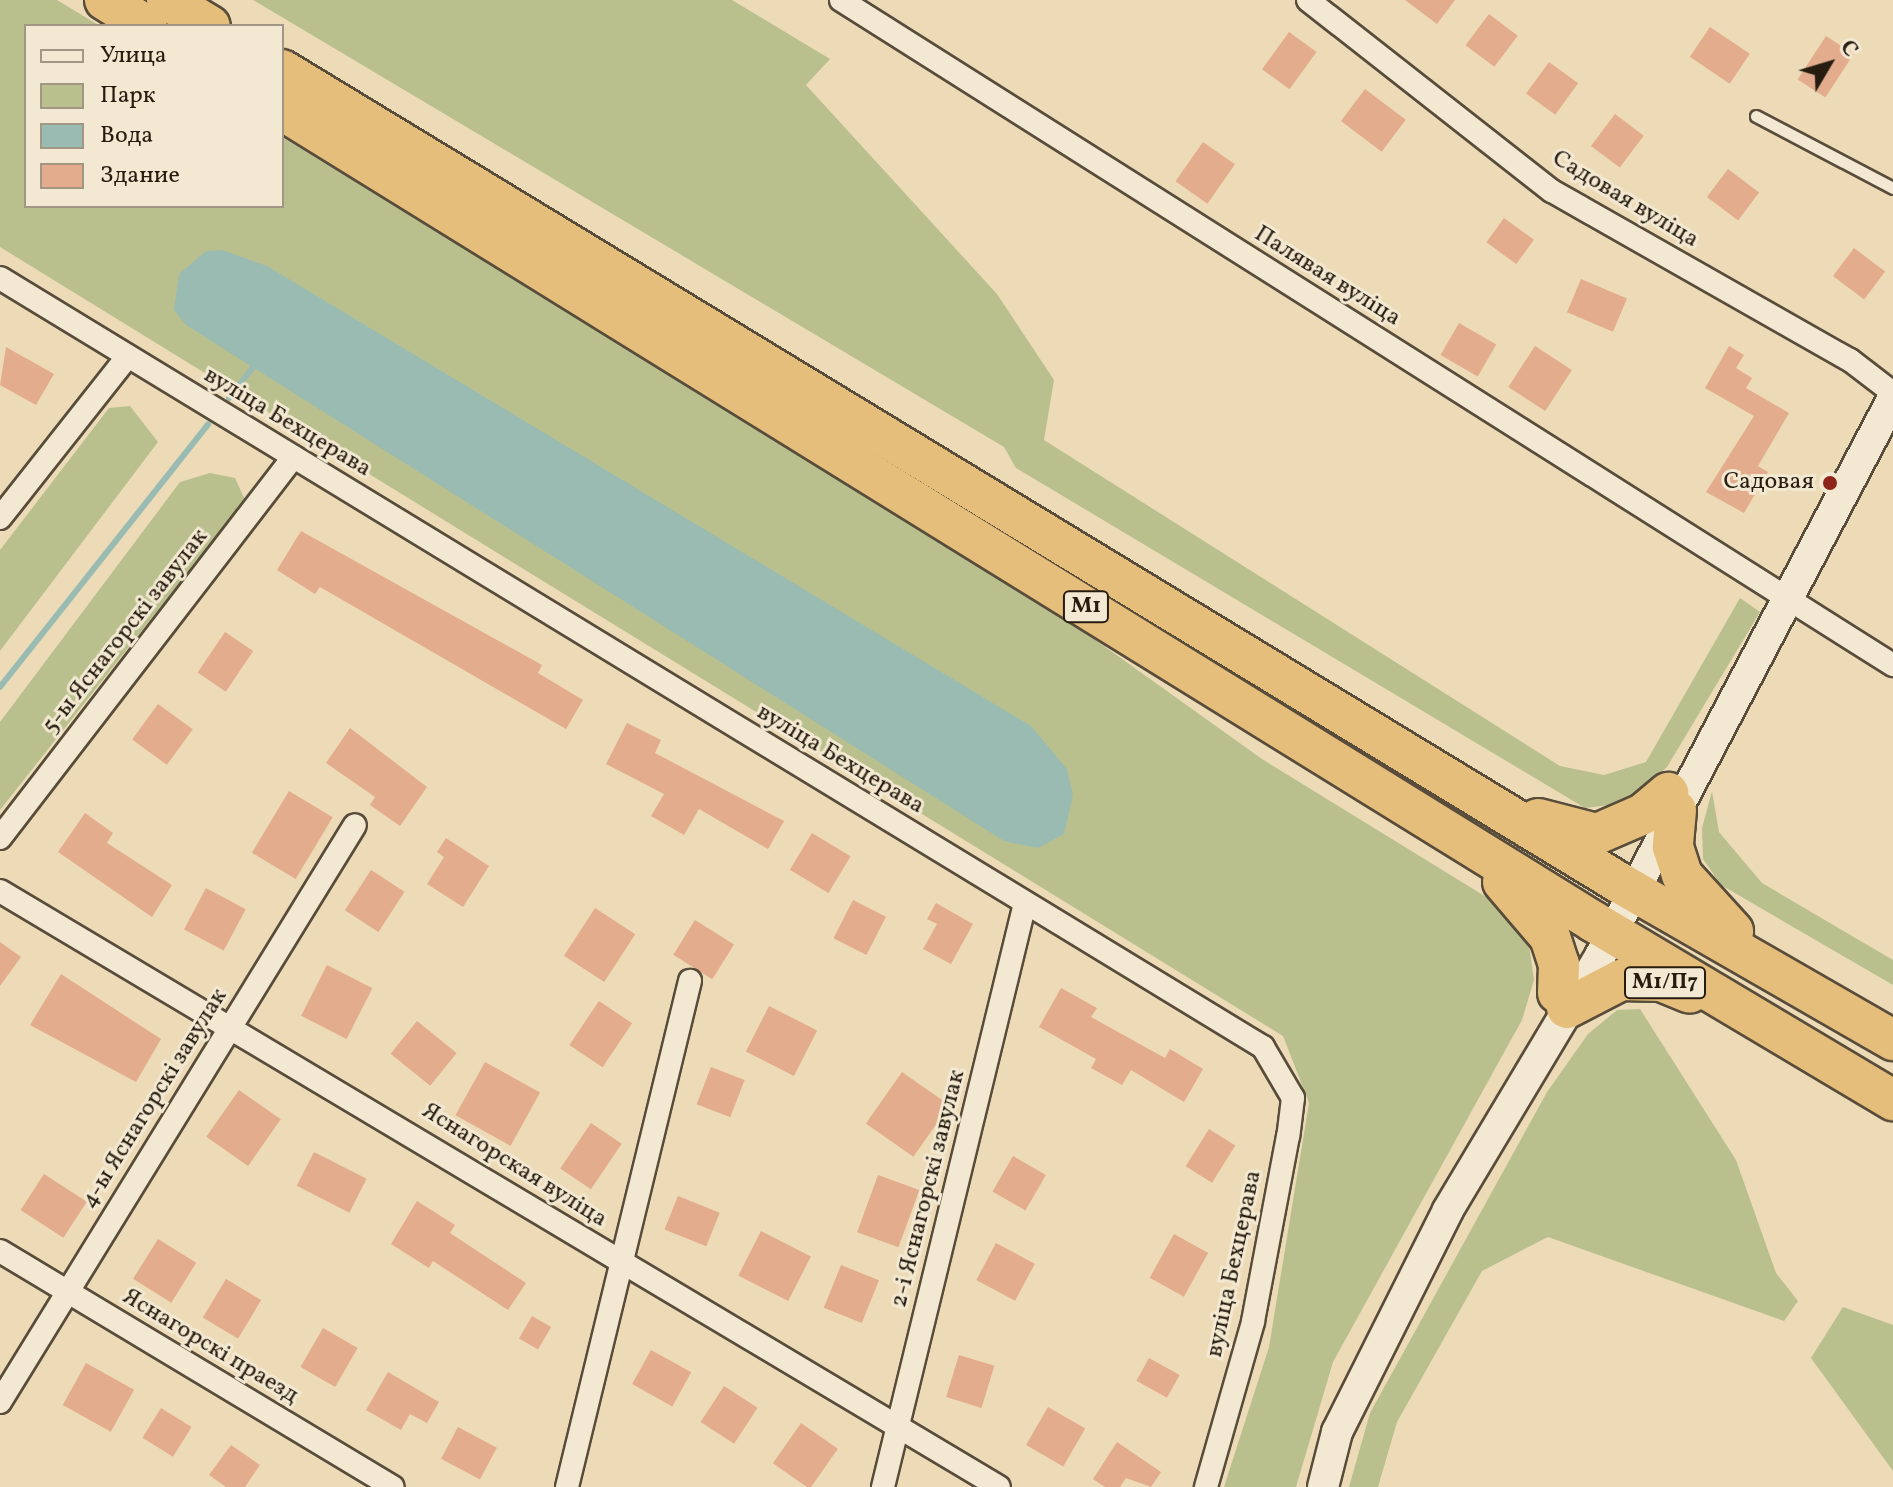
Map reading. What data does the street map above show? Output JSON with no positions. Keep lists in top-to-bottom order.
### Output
{
  "streets": {
    "highway": ["М1", "М1/П7"],
    "street": [
      "Садовая вуліца",
      "Палявая вуліца",
      "вуліца Бехцерава",
      "5-ы Яснагорскі завулак",
      "4-ы Яснагорскі завулак",
      "Яснагорская вуліца",
      "2-і Яснагорскі завулак",
      "Яснагорскі праезд"
    ]
  },
  "crossings": [
    ["вуліца Бехцерава", "5-ы Яснагорскі завулак"],
    ["вуліца Бехцерава", "2-і Яснагорскі завулак"],
    ["М1", "М1/П7"],
    ["4-ы Яснагорскі завулак", "Яснагорская вуліца"],
    ["4-ы Яснагорскі завулак", "Яснагорскі праезд"],
    ["Яснагорская вуліца", "2-і Яснагорскі завулак"]
  ],
  "places": ["Садовая"],
  "legend": [
    "Улица",
    "Парк",
    "Вода",
    "Здание"
  ],
  "north": "top right"
}
